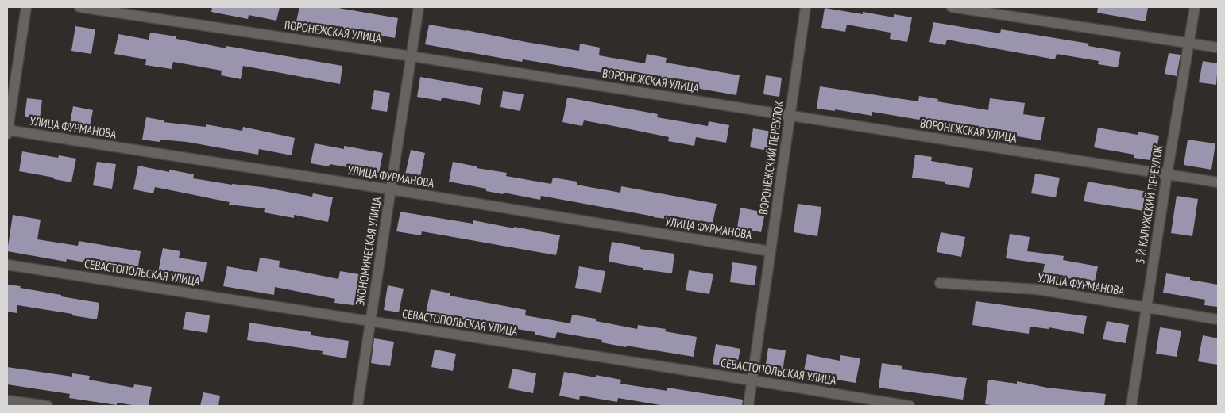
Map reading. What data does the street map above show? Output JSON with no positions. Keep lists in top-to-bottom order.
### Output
{
  "streets": {
    "street": [
      "ВОРОНЕЖСКАЯ УЛИЦА",
      "УЛИЦА ФУРМАНОВА",
      "ВОРОНЕЖСКИЙ ПЕРЕУЛОК",
      "3-Й КАЛУЖСКИЙ ПЕРЕУЛОК",
      "ЭКОНОМИЧЕСКАЯ УЛИЦА",
      "СЕВАСТОПОЛЬСКАЯ УЛИЦА"
    ]
  },
  "crossings": [
    ["ВОРОНЕЖСКАЯ УЛИЦА", "ВОРОНЕЖСКИЙ ПЕРЕУЛОК"],
    ["ВОРОНЕЖСКАЯ УЛИЦА", "3-Й КАЛУЖСКИЙ ПЕРЕУЛОК"],
    ["ВОРОНЕЖСКАЯ УЛИЦА", "ЭКОНОМИЧЕСКАЯ УЛИЦА"],
    ["УЛИЦА ФУРМАНОВА", "ВОРОНЕЖСКИЙ ПЕРЕУЛОК"],
    ["УЛИЦА ФУРМАНОВА", "3-Й КАЛУЖСКИЙ ПЕРЕУЛОК"],
    ["УЛИЦА ФУРМАНОВА", "ЭКОНОМИЧЕСКАЯ УЛИЦА"],
    ["ВОРОНЕЖСКИЙ ПЕРЕУЛОК", "СЕВАСТОПОЛЬСКАЯ УЛИЦА"],
    ["ЭКОНОМИЧЕСКАЯ УЛИЦА", "СЕВАСТОПОЛЬСКАЯ УЛИЦА"]
  ]
}
